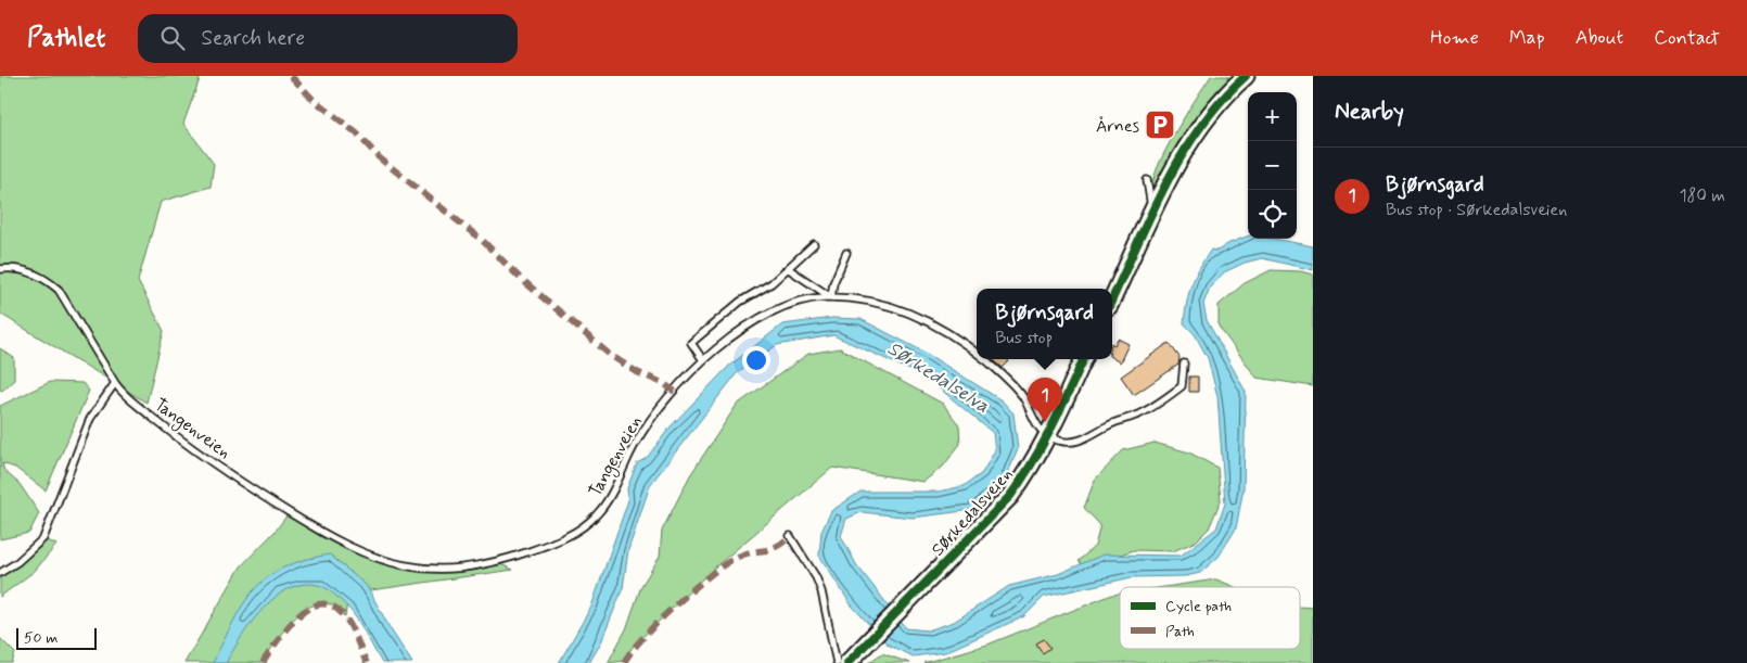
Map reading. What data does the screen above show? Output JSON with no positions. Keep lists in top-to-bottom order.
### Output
{
  "streets": {
    "street": ["Sørkedalsveien"],
    "lane": ["Tangenveien"]
  },
  "crossings": [
    ["Tangenveien", "Sørkedalsveien"]
  ],
  "water": ["Sørkedalselva"],
  "places": {
    "parking": ["Årnes"]
  },
  "legend": ["Cycle path", "Path"],
  "scale_bar": "50 m",
  "page": {
    "header": "Pathlet",
    "search": "Search here",
    "nav": [
      "Home",
      "Map",
      "About",
      "Contact"
    ],
    "heading": "Nearby",
    "map_buttons": ["+", "−"],
    "list": [
      {
        "mark": "1",
        "name": "Bjørnsgard",
        "note": "Bus stop · Sørkedalsveien",
        "value": "180 m"
      }
    ],
    "popup": ["Bjørnsgard", "Bus stop"],
    "pins": "1",
    "scale": "50 m"
  }
}
